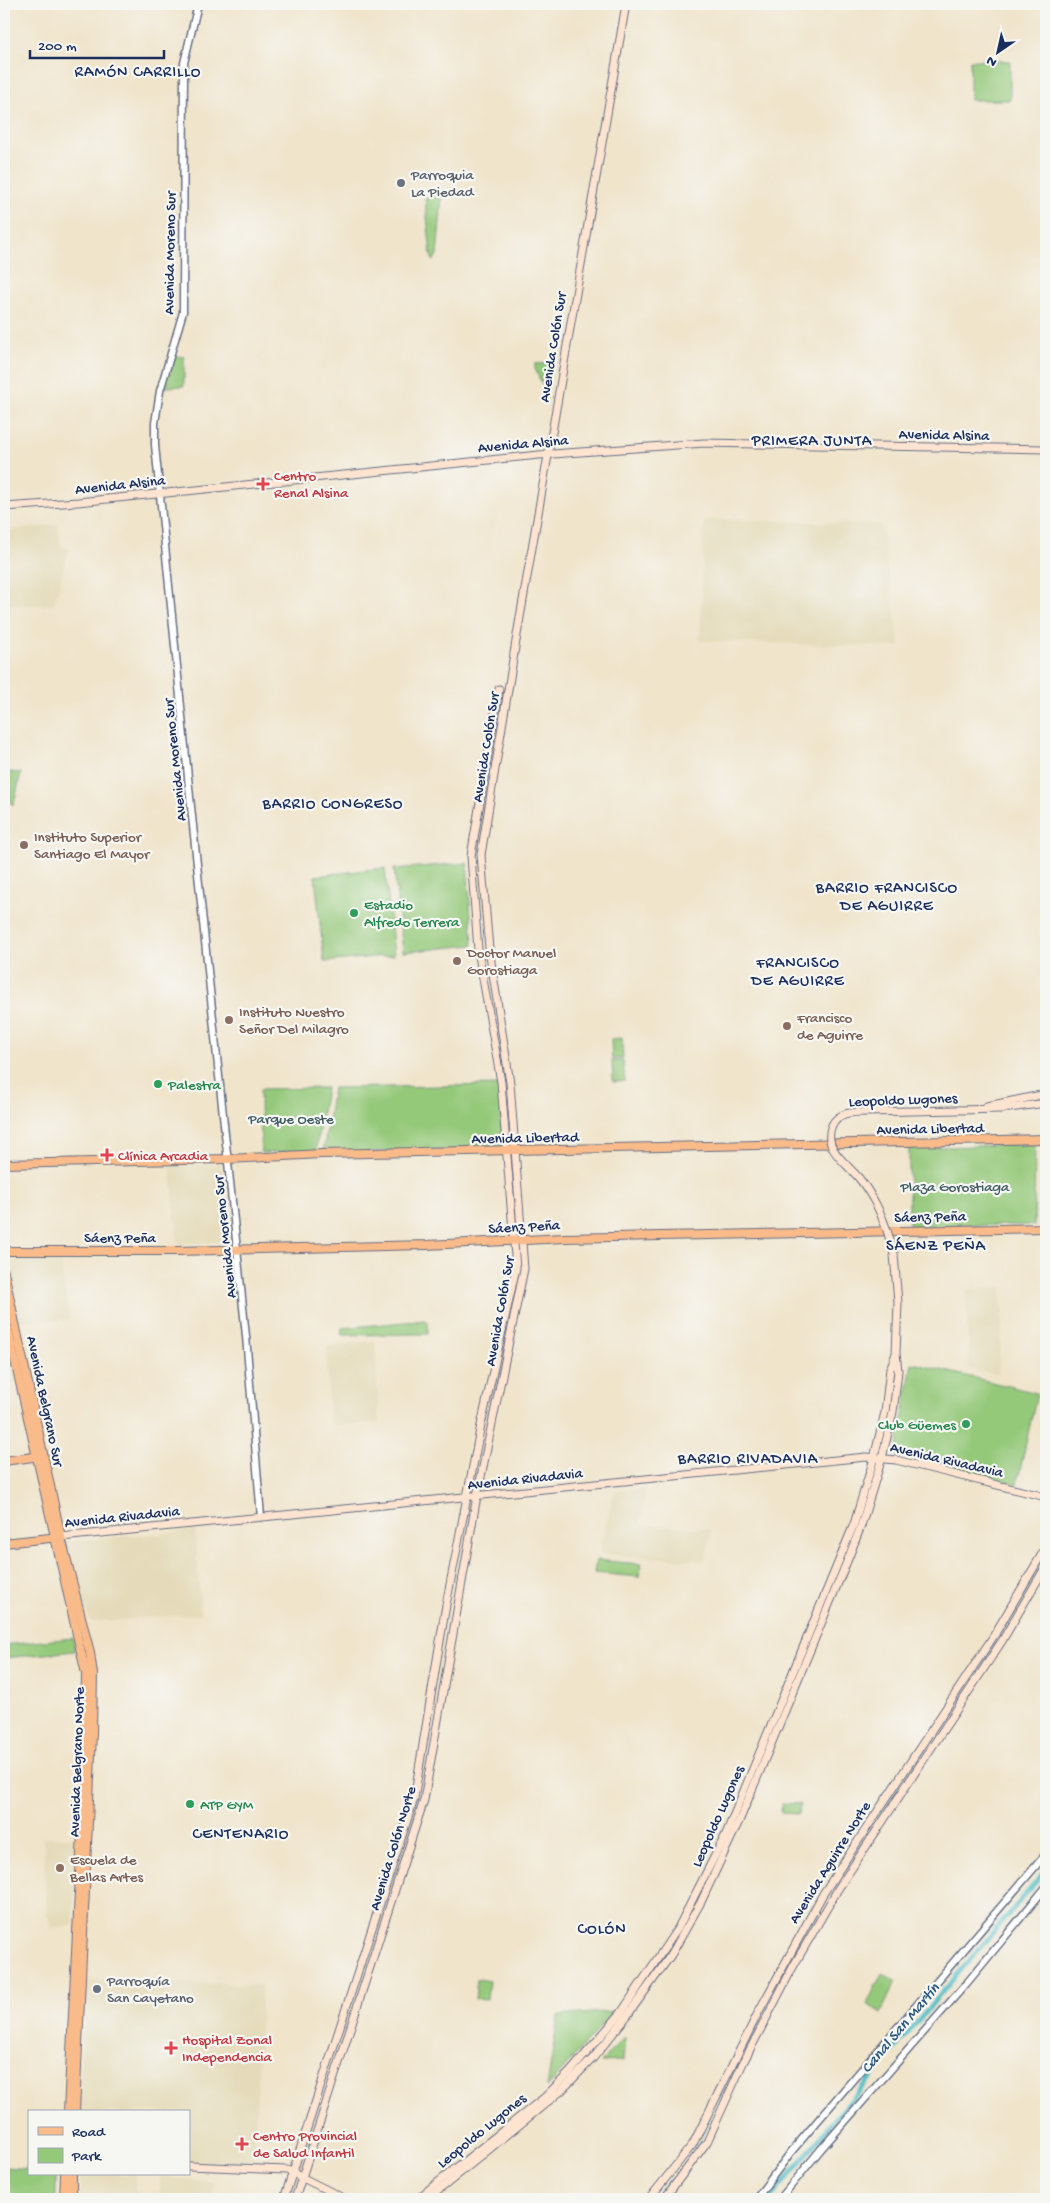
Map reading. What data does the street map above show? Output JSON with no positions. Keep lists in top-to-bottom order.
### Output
{
  "streets": {
    "main road": [
      "Avenida Colón Sur",
      "Avenida Alsina",
      "Leopoldo Lugones",
      "Avenida Libertad",
      "Sáenz Peña",
      "Avenida Belgrano Sur",
      "Avenida Rivadavia",
      "Avenida Belgrano Norte",
      "Avenida Colón Norte",
      "Avenida Aguirre Norte"
    ],
    "street": ["Avenida Moreno Sur"]
  },
  "crossings": [
    ["Avenida Moreno Sur", "Avenida Alsina"],
    ["Avenida Moreno Sur", "Avenida Libertad"],
    ["Avenida Moreno Sur", "Sáenz Peña"],
    ["Avenida Moreno Sur", "Avenida Rivadavia"],
    ["Avenida Colón Sur", "Avenida Alsina"],
    ["Avenida Colón Sur", "Avenida Libertad"],
    ["Avenida Colón Sur", "Sáenz Peña"],
    ["Avenida Colón Sur", "Avenida Rivadavia"],
    ["Avenida Colón Sur", "Avenida Colón Norte"],
    ["Leopoldo Lugones", "Avenida Rivadavia"],
    ["Avenida Belgrano Sur", "Avenida Rivadavia"],
    ["Avenida Belgrano Sur", "Avenida Belgrano Norte"],
    ["Avenida Rivadavia", "Avenida Belgrano Norte"],
    ["Avenida Rivadavia", "Avenida Colón Norte"]
  ],
  "districts": [
    "RAMÓN CARRILLO",
    "PRIMERA JUNTA",
    "BARRIO CONGRESO",
    "BARRIO FRANCISCO DE AGUIRRE",
    "FRANCISCO DE AGUIRRE",
    "SÁENZ PEÑA",
    "BARRIO RIVADAVIA",
    "CENTENARIO",
    "COLÓN"
  ],
  "water": ["Canal San Martín"],
  "parks": ["Parque Oeste", "Plaza Gorostiaga"],
  "places": {
    "other": [
      "Parroquia La Piedad",
      "Instituto Superior Santiago El Mayor",
      "Estadio Alfredo Terrera",
      "Doctor Manuel Gorostiaga",
      "Instituto Nuestro Señor Del Milagro",
      "Francisco de Aguirre",
      "Palestra",
      "Club Güemes",
      "ATP GYM",
      "Escuela de Bellas Artes",
      "Parroquía San Cayetano"
    ],
    "health": [
      "Centro Renal Alsina",
      "Clínica Arcadia",
      "Hospital Zonal Independencia",
      "Centro Provincial de Salud Infantil"
    ]
  },
  "legend": ["Road", "Park"],
  "scale_bar": "200 m",
  "north": "bottom left"
}
